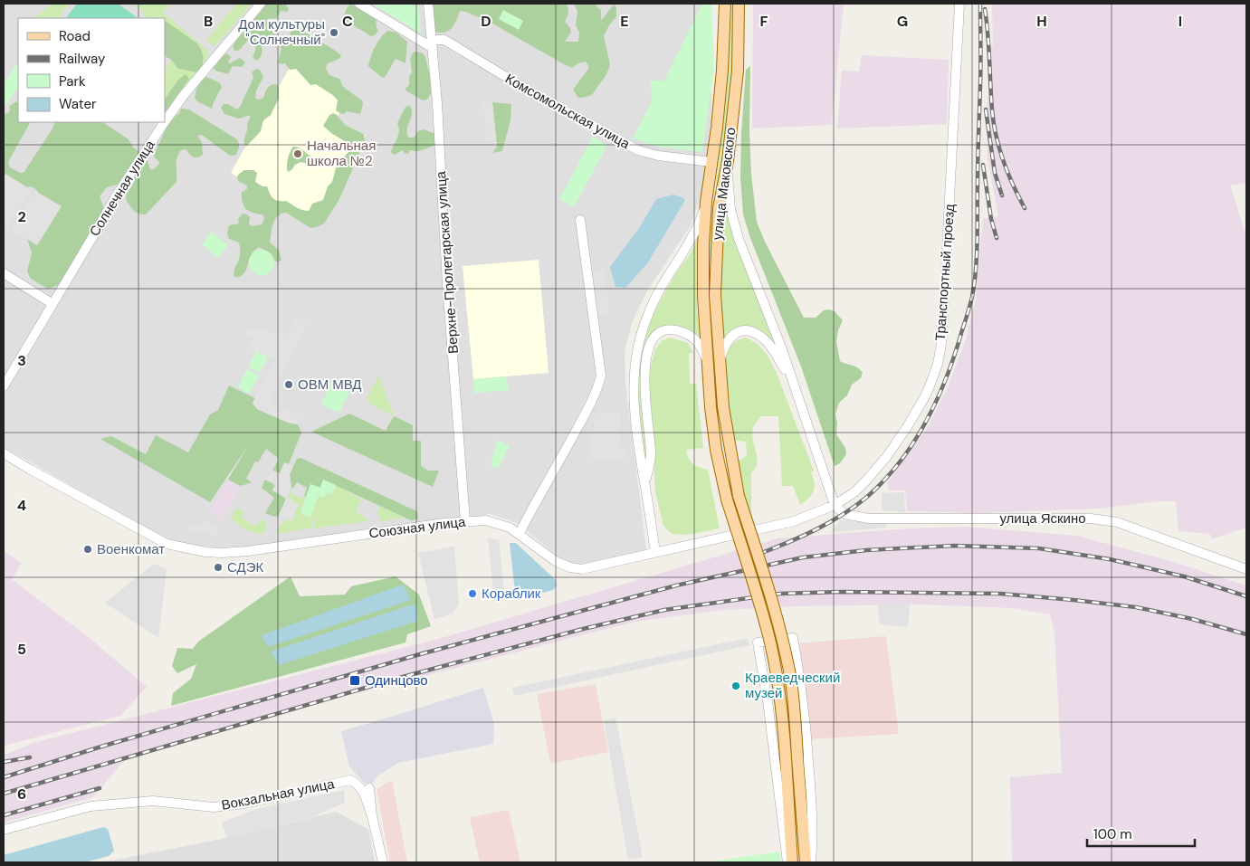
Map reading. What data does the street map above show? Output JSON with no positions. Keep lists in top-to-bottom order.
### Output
{
  "streets": {
    "main road": ["улица Маковского"],
    "street": [
      "Комсомольская улица",
      "Солнечная улица",
      "Верхне-Пролетарская улица",
      "Транспортный проезд",
      "улица Яскино",
      "Союзная улица",
      "Вокзальная улица"
    ]
  },
  "crossings": [
    ["Комсомольская улица", "улица Маковского"],
    ["Комсомольская улица", "Верхне-Пролетарская улица"],
    ["Верхне-Пролетарская улица", "Союзная улица"],
    ["Транспортный проезд", "улица Яскино"],
    ["Транспортный проезд", "Союзная улица"],
    ["улица Яскино", "Союзная улица"]
  ],
  "places": {
    "other": [
      "Дом культуры \"Солнечный\"",
      "Начальная школа №2",
      "ОВМ МВД",
      "Военкомат",
      "СДЭК",
      "Кораблик",
      "Краеведческий музей"
    ],
    "transit": ["Одинцово"]
  },
  "legend": [
    "Road",
    "Railway",
    "Park",
    "Water"
  ],
  "scale_bar": "100 m",
  "grid": {
    "columns": [
      "B",
      "C",
      "D",
      "E",
      "F",
      "G",
      "H",
      "I"
    ],
    "rows": [
      "2",
      "3",
      "4",
      "5",
      "6"
    ]
  }
}
